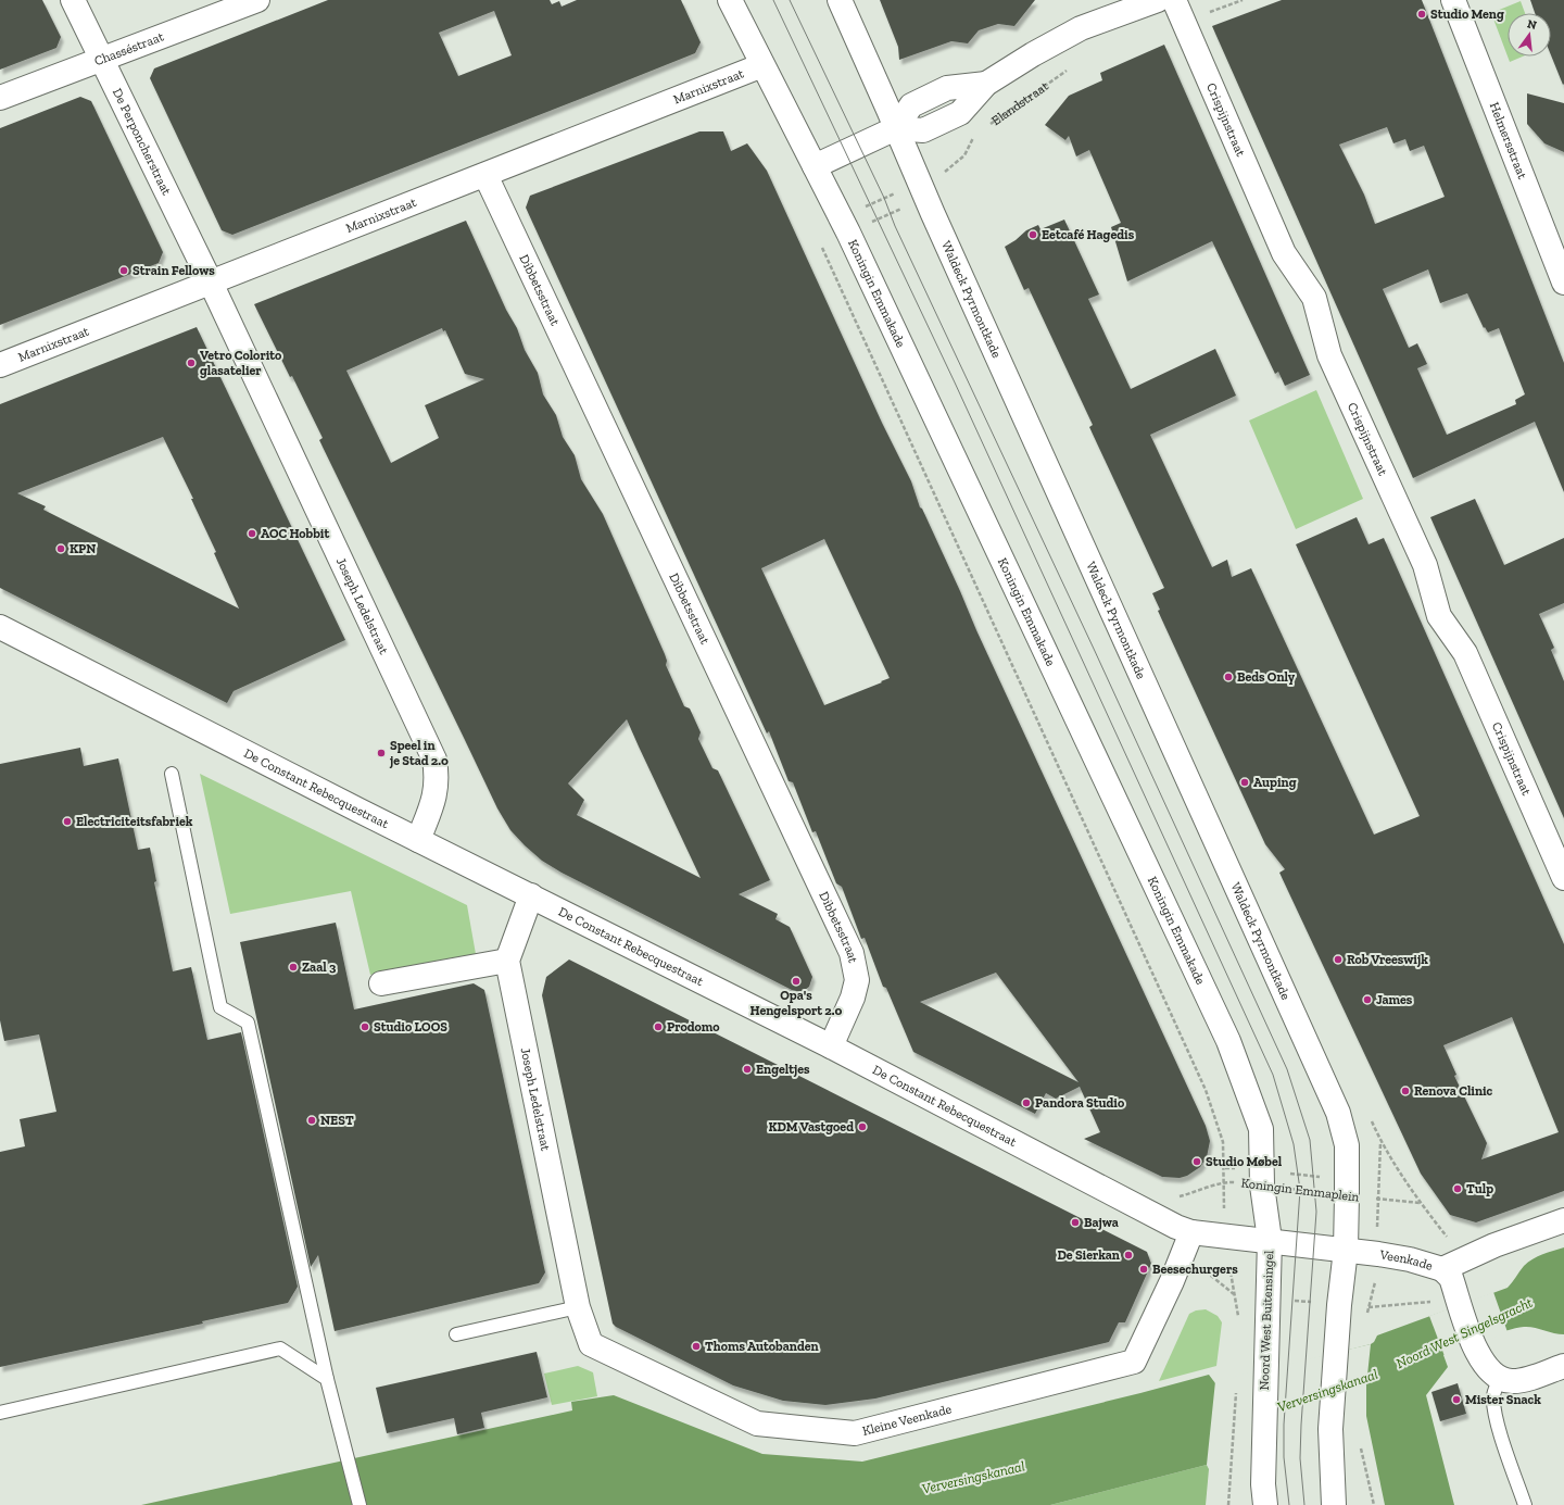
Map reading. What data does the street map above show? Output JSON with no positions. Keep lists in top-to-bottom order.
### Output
{
  "streets": {
    "street": [
      "Chasséstraat",
      "Marnixstraat",
      "Crispijnstraat",
      "De Perponcherstraat",
      "Helmersstraat",
      "Dibbetsstraat",
      "Koningin Emmakade",
      "Waldeck Pyrmontkade",
      "Joseph Ledelstraat",
      "De Constant Rebecquestraat",
      "Veenkade",
      "Noord West Buitensingel",
      "Kleine Veenkade"
    ],
    "path": ["Elandstraat", "Koningin Emmaplein"]
  },
  "crossings": [
    ["Chasséstraat", "De Perponcherstraat"],
    ["Marnixstraat", "De Perponcherstraat"],
    ["Marnixstraat", "Dibbetsstraat"],
    ["Marnixstraat", "Koningin Emmakade"],
    ["Marnixstraat", "Joseph Ledelstraat"],
    ["De Perponcherstraat", "Joseph Ledelstraat"],
    ["Dibbetsstraat", "De Constant Rebecquestraat"],
    ["Koningin Emmakade", "De Constant Rebecquestraat"],
    ["Koningin Emmakade", "Koningin Emmaplein"],
    ["Koningin Emmakade", "Noord West Buitensingel"],
    ["Waldeck Pyrmontkade", "Koningin Emmaplein"],
    ["Waldeck Pyrmontkade", "Veenkade"],
    ["Joseph Ledelstraat", "De Constant Rebecquestraat"],
    ["Joseph Ledelstraat", "Kleine Veenkade"],
    ["De Constant Rebecquestraat", "Noord West Buitensingel"],
    ["De Constant Rebecquestraat", "Kleine Veenkade"]
  ],
  "water": ["Noord West Singelsgracht", "Verversingskanaal"],
  "places": [
    "Studio Meng",
    "Eetcafé Hagedis",
    "Strain Fellows",
    "Vetro Colorito glasatelier",
    "AOC Hobbit",
    "KPN",
    "Beds Only",
    "Speel in je Stad 2.0",
    "Auping",
    "Electriciteitsfabriek",
    "Rob Vreeswijk",
    "Zaal 3",
    "Opa's Hengelsport 2.0",
    "James",
    "Studio LOOS",
    "Prodomo",
    "Engeltjes",
    "Renova Clinic",
    "Pandora Studio",
    "NEST",
    "KDM Vastgoed",
    "Studio Møbel",
    "Tulp",
    "Bajwa",
    "De Sierkan",
    "Beesechurgers",
    "Thoms Autobanden",
    "Mister Snack"
  ],
  "north": "top"
}
